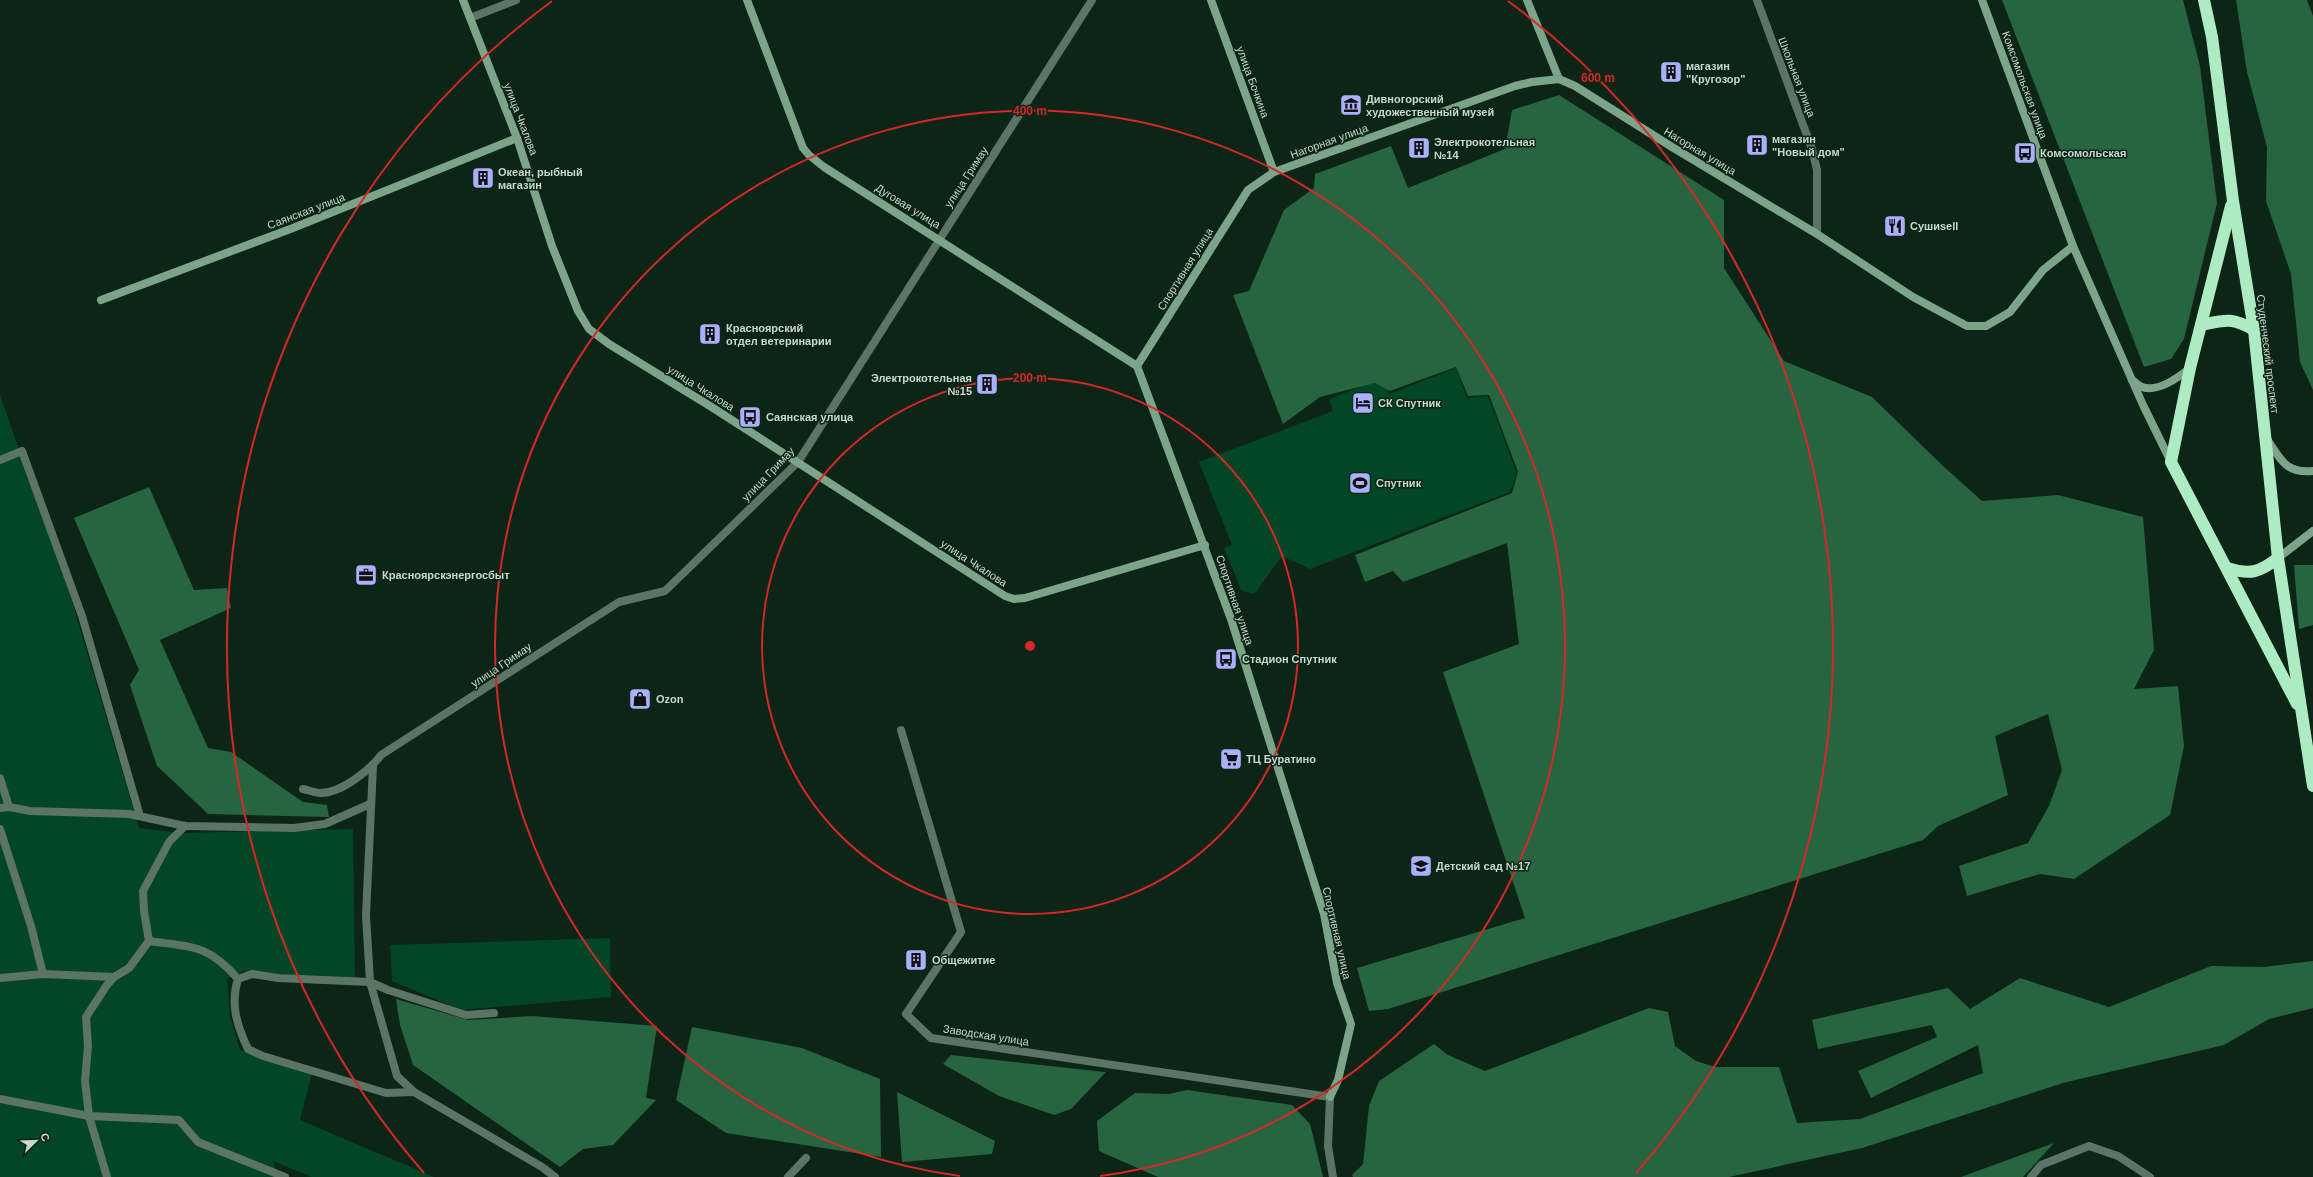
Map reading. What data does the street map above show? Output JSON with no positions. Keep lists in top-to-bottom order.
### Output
{
  "streets": {
    "highway": ["Студенческий проспект"],
    "main road": [
      "улица Бочкина",
      "Комсомольская улица",
      "улица Чкалова",
      "Нагорная улица",
      "Дуговая улица",
      "Саянская улица",
      "Спортивная улица"
    ],
    "street": ["Школьная улица", "улица Гримау", "Заводская улица"]
  },
  "crossings": [
    ["Школьная улица", "Нагорная улица"],
    ["улица Бочкина", "Нагорная улица"],
    ["улица Бочкина", "Спортивная улица"],
    ["Комсомольская улица", "Нагорная улица"],
    ["улица Чкалова", "улица Гримау"],
    ["улица Чкалова", "Саянская улица"],
    ["улица Чкалова", "Спортивная улица"],
    ["Нагорная улица", "Спортивная улица"],
    ["улица Гримау", "Дуговая улица"],
    ["Дуговая улица", "Спортивная улица"],
    ["Спортивная улица", "Заводская улица"]
  ],
  "places": {
    "building": [
      "магазин \"Кругозор\"",
      "магазин \"Новый дом\"",
      "Электрокотельная №14",
      "Океан, рыбный магазин",
      "Красноярский отдел ветеринарии",
      "Электрокотельная №15",
      "Общежитие"
    ],
    "museum": ["Дивногорский художественный музей"],
    "bus stop": ["Комсомольская", "Саянская улица", "Стадион Спутник"],
    "restaurant": ["Сушиsell"],
    "hotel": ["СК Спутник"],
    "sports": ["Спутник"],
    "office": ["Красноярскэнергосбыт"],
    "shop": ["Ozon"],
    "supermarket": ["ТЦ Буратино"],
    "school or university": ["Детский сад №17"]
  },
  "north": "top right",
  "rings": ["600 m", "400 m", "200 m"]
}
